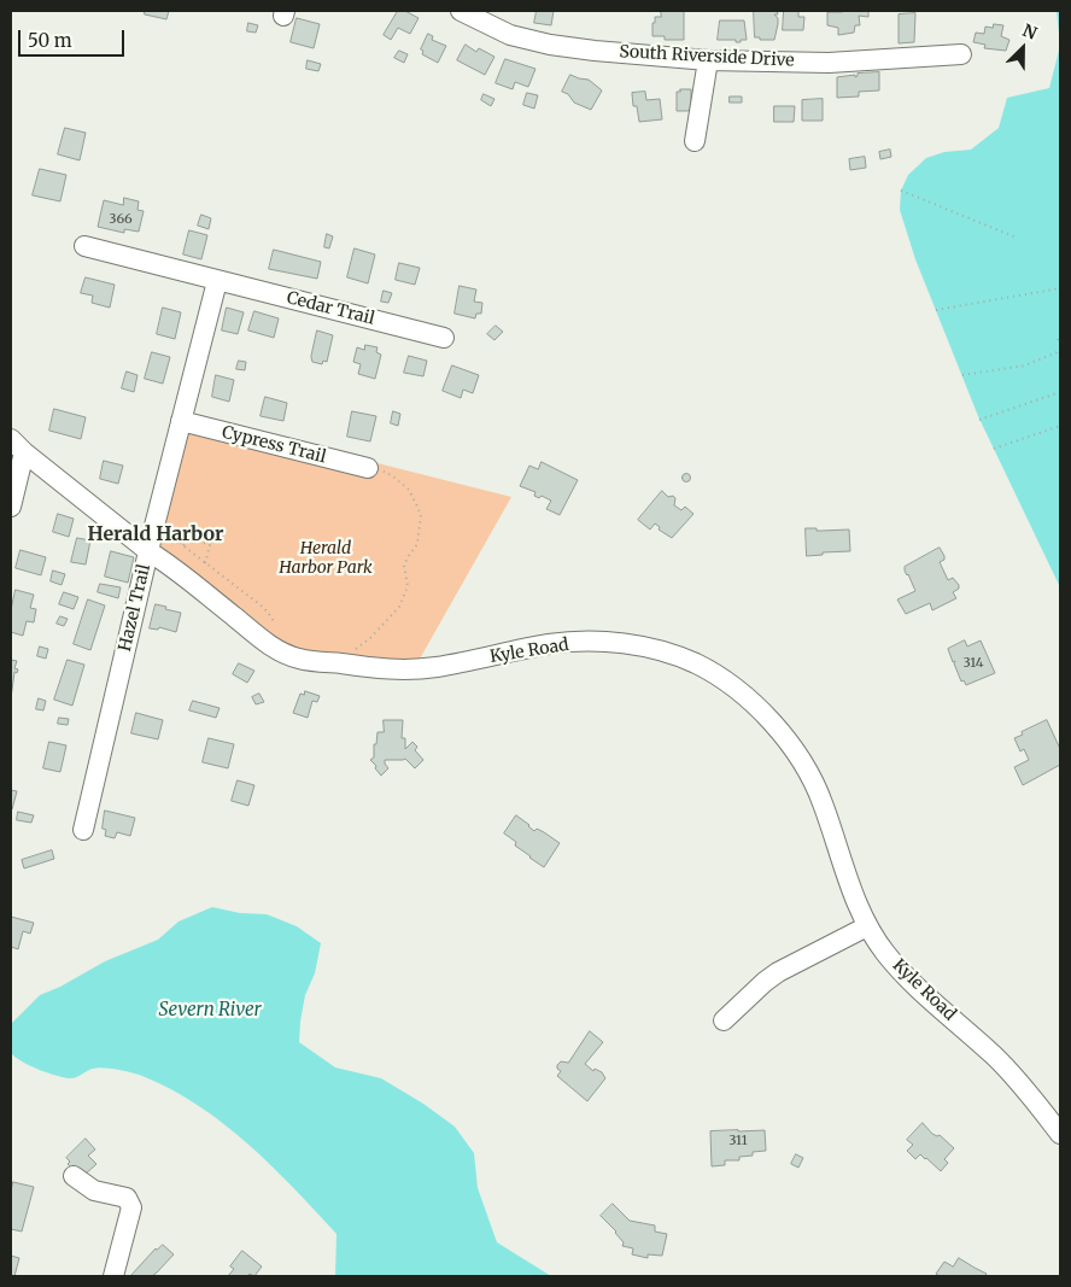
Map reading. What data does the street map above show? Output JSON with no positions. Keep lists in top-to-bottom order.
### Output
{
  "streets": {
    "street": [
      "South Riverside Drive",
      "Cedar Trail",
      "Cypress Trail",
      "Hazel Trail",
      "Kyle Road"
    ]
  },
  "crossings": [
    ["Cedar Trail", "Hazel Trail"],
    ["Cypress Trail", "Hazel Trail"],
    ["Hazel Trail", "Kyle Road"]
  ],
  "districts": ["Herald Harbor"],
  "water": ["Severn River"],
  "parks": ["Herald Harbor Park"],
  "house_numbers": ["366", "314", "311"],
  "scale_bar": "50 m",
  "north": "top right"
}
